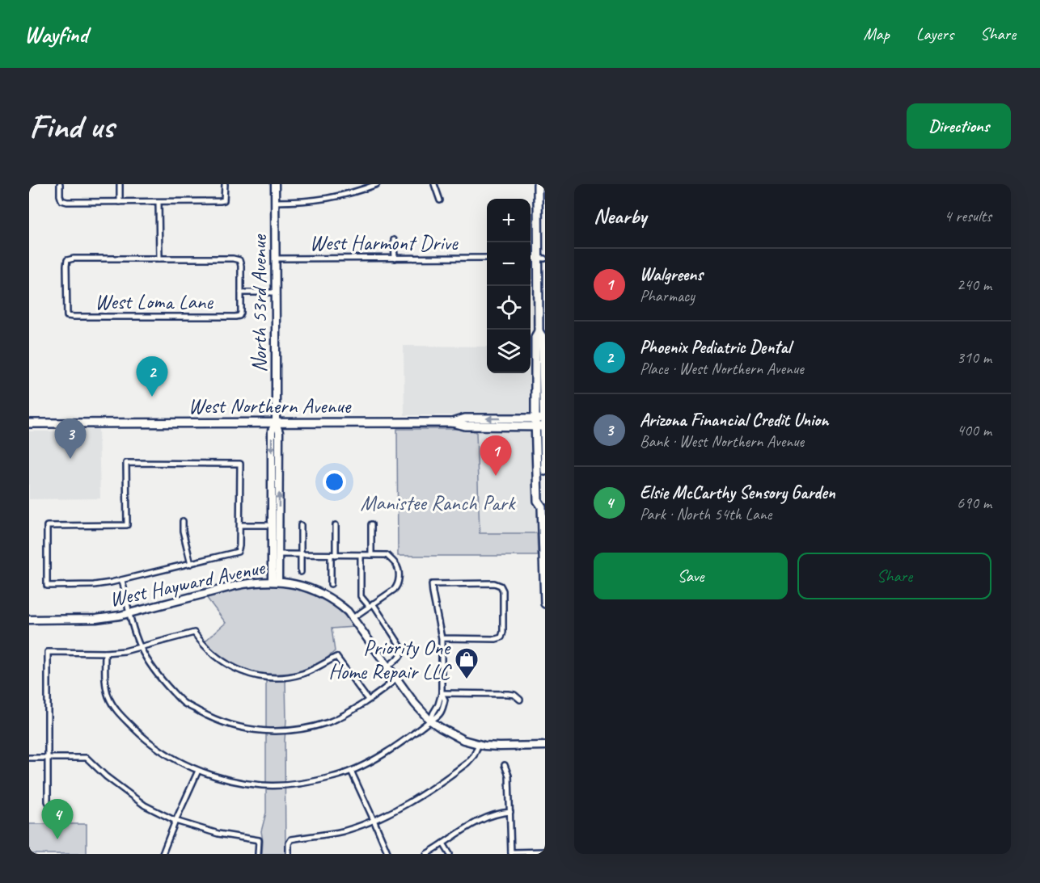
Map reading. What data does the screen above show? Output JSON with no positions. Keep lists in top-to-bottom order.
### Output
{
  "streets": {
    "main road": ["West Northern Avenue"],
    "street": [
      "West Harmont Drive",
      "West Loma Lane",
      "North 53rd Avenue",
      "West Hayward Avenue"
    ]
  },
  "crossings": [
    ["West Harmont Drive", "North 53rd Avenue"],
    ["West Loma Lane", "North 53rd Avenue"],
    ["North 53rd Avenue", "West Northern Avenue"],
    ["North 53rd Avenue", "West Hayward Avenue"]
  ],
  "parks": ["Manistee Ranch Park"],
  "places": {
    "shop": ["Priority One Home Repair LLC"]
  },
  "page": {
    "header": "Wayfind",
    "nav": ["Map", "Layers", "Share"],
    "buttons": [
      "Directions",
      ["Save", "Share"]
    ],
    "title": "Find us",
    "heading": ["Nearby", "4 results"],
    "map_buttons": ["+", "−"],
    "list": [
      {
        "mark": "1",
        "name": "Walgreens",
        "note": "Pharmacy",
        "value": "240 m"
      },
      {
        "mark": "2",
        "name": "Phoenix Pediatric Dental",
        "note": "Place · West Northern Avenue",
        "value": "310 m"
      },
      {
        "mark": "3",
        "name": "Arizona Financial Credit Union",
        "note": "Bank · West Northern Avenue",
        "value": "400 m"
      },
      {
        "mark": "4",
        "name": "Elsie McCarthy Sensory Garden",
        "note": "Park · North 54th Lane",
        "value": "690 m"
      }
    ],
    "pins": [
      "2",
      "3",
      "1",
      "4"
    ]
  }
}
